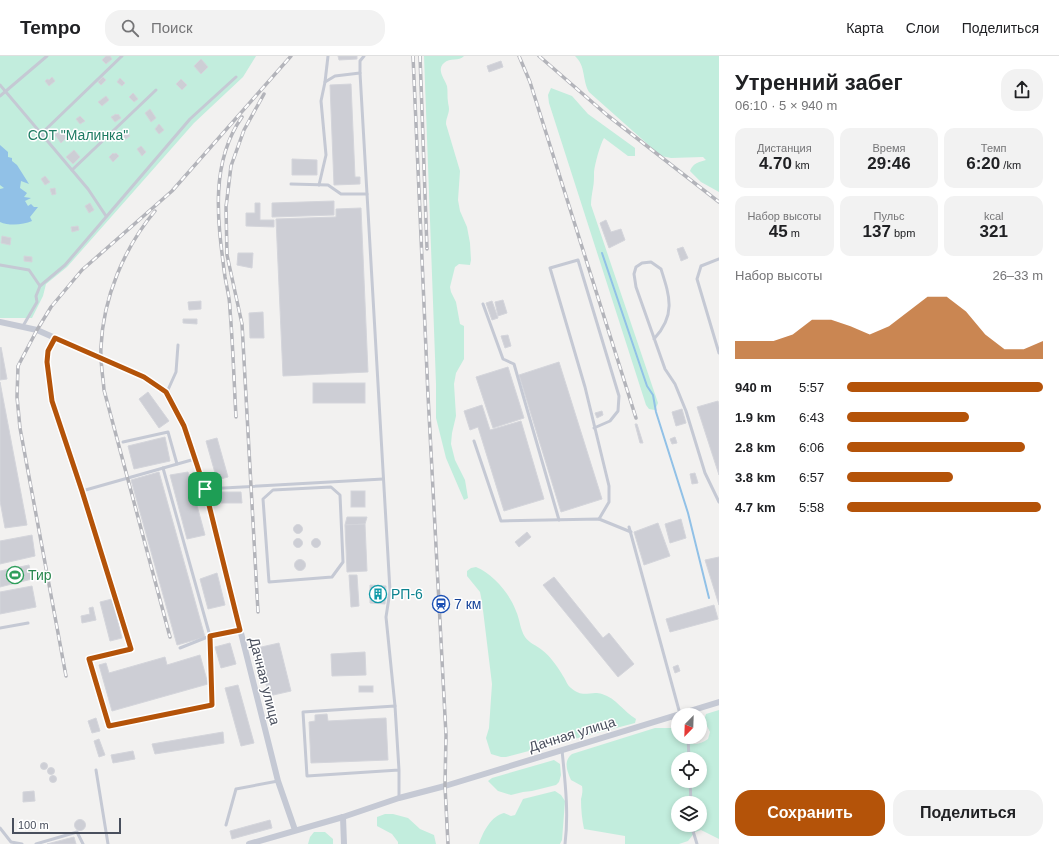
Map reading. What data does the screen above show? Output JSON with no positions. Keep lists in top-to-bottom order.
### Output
{
  "streets": {
    "street": ["Дачная улица"]
  },
  "parks": ["СОТ \"Малинка\""],
  "places": {
    "sports": ["Тир"],
    "building": ["РП-6"],
    "station": ["7 км"]
  },
  "scale_bar": "100 m",
  "north": "bottom left",
  "page": {
    "header": "Tempo",
    "search": "Поиск",
    "nav": ["Карта", "Слои", "Поделиться"],
    "heading": ["Утренний забег", "06:10 · 5 × 940 m"],
    "stats": [
      ["Дистанция", "4.70 km"],
      ["Время", "29:46"],
      ["Темп", "6:20 /km"],
      ["Набор высоты", "45 m"],
      ["Пульс", "137 bpm"],
      ["kcal", "321"]
    ],
    "chart": ["Набор высоты", "26–33 m"],
    "list": [
      {
        "name": "940 m",
        "note": "5:57"
      },
      {
        "name": "1.9 km",
        "note": "6:43"
      },
      {
        "name": "2.8 km",
        "note": "6:06"
      },
      {
        "name": "3.8 km",
        "note": "6:57"
      },
      {
        "name": "4.7 km",
        "note": "5:58"
      }
    ],
    "buttons": ["Сохранить", "Поделиться"],
    "scale": "100 m"
  }
}
